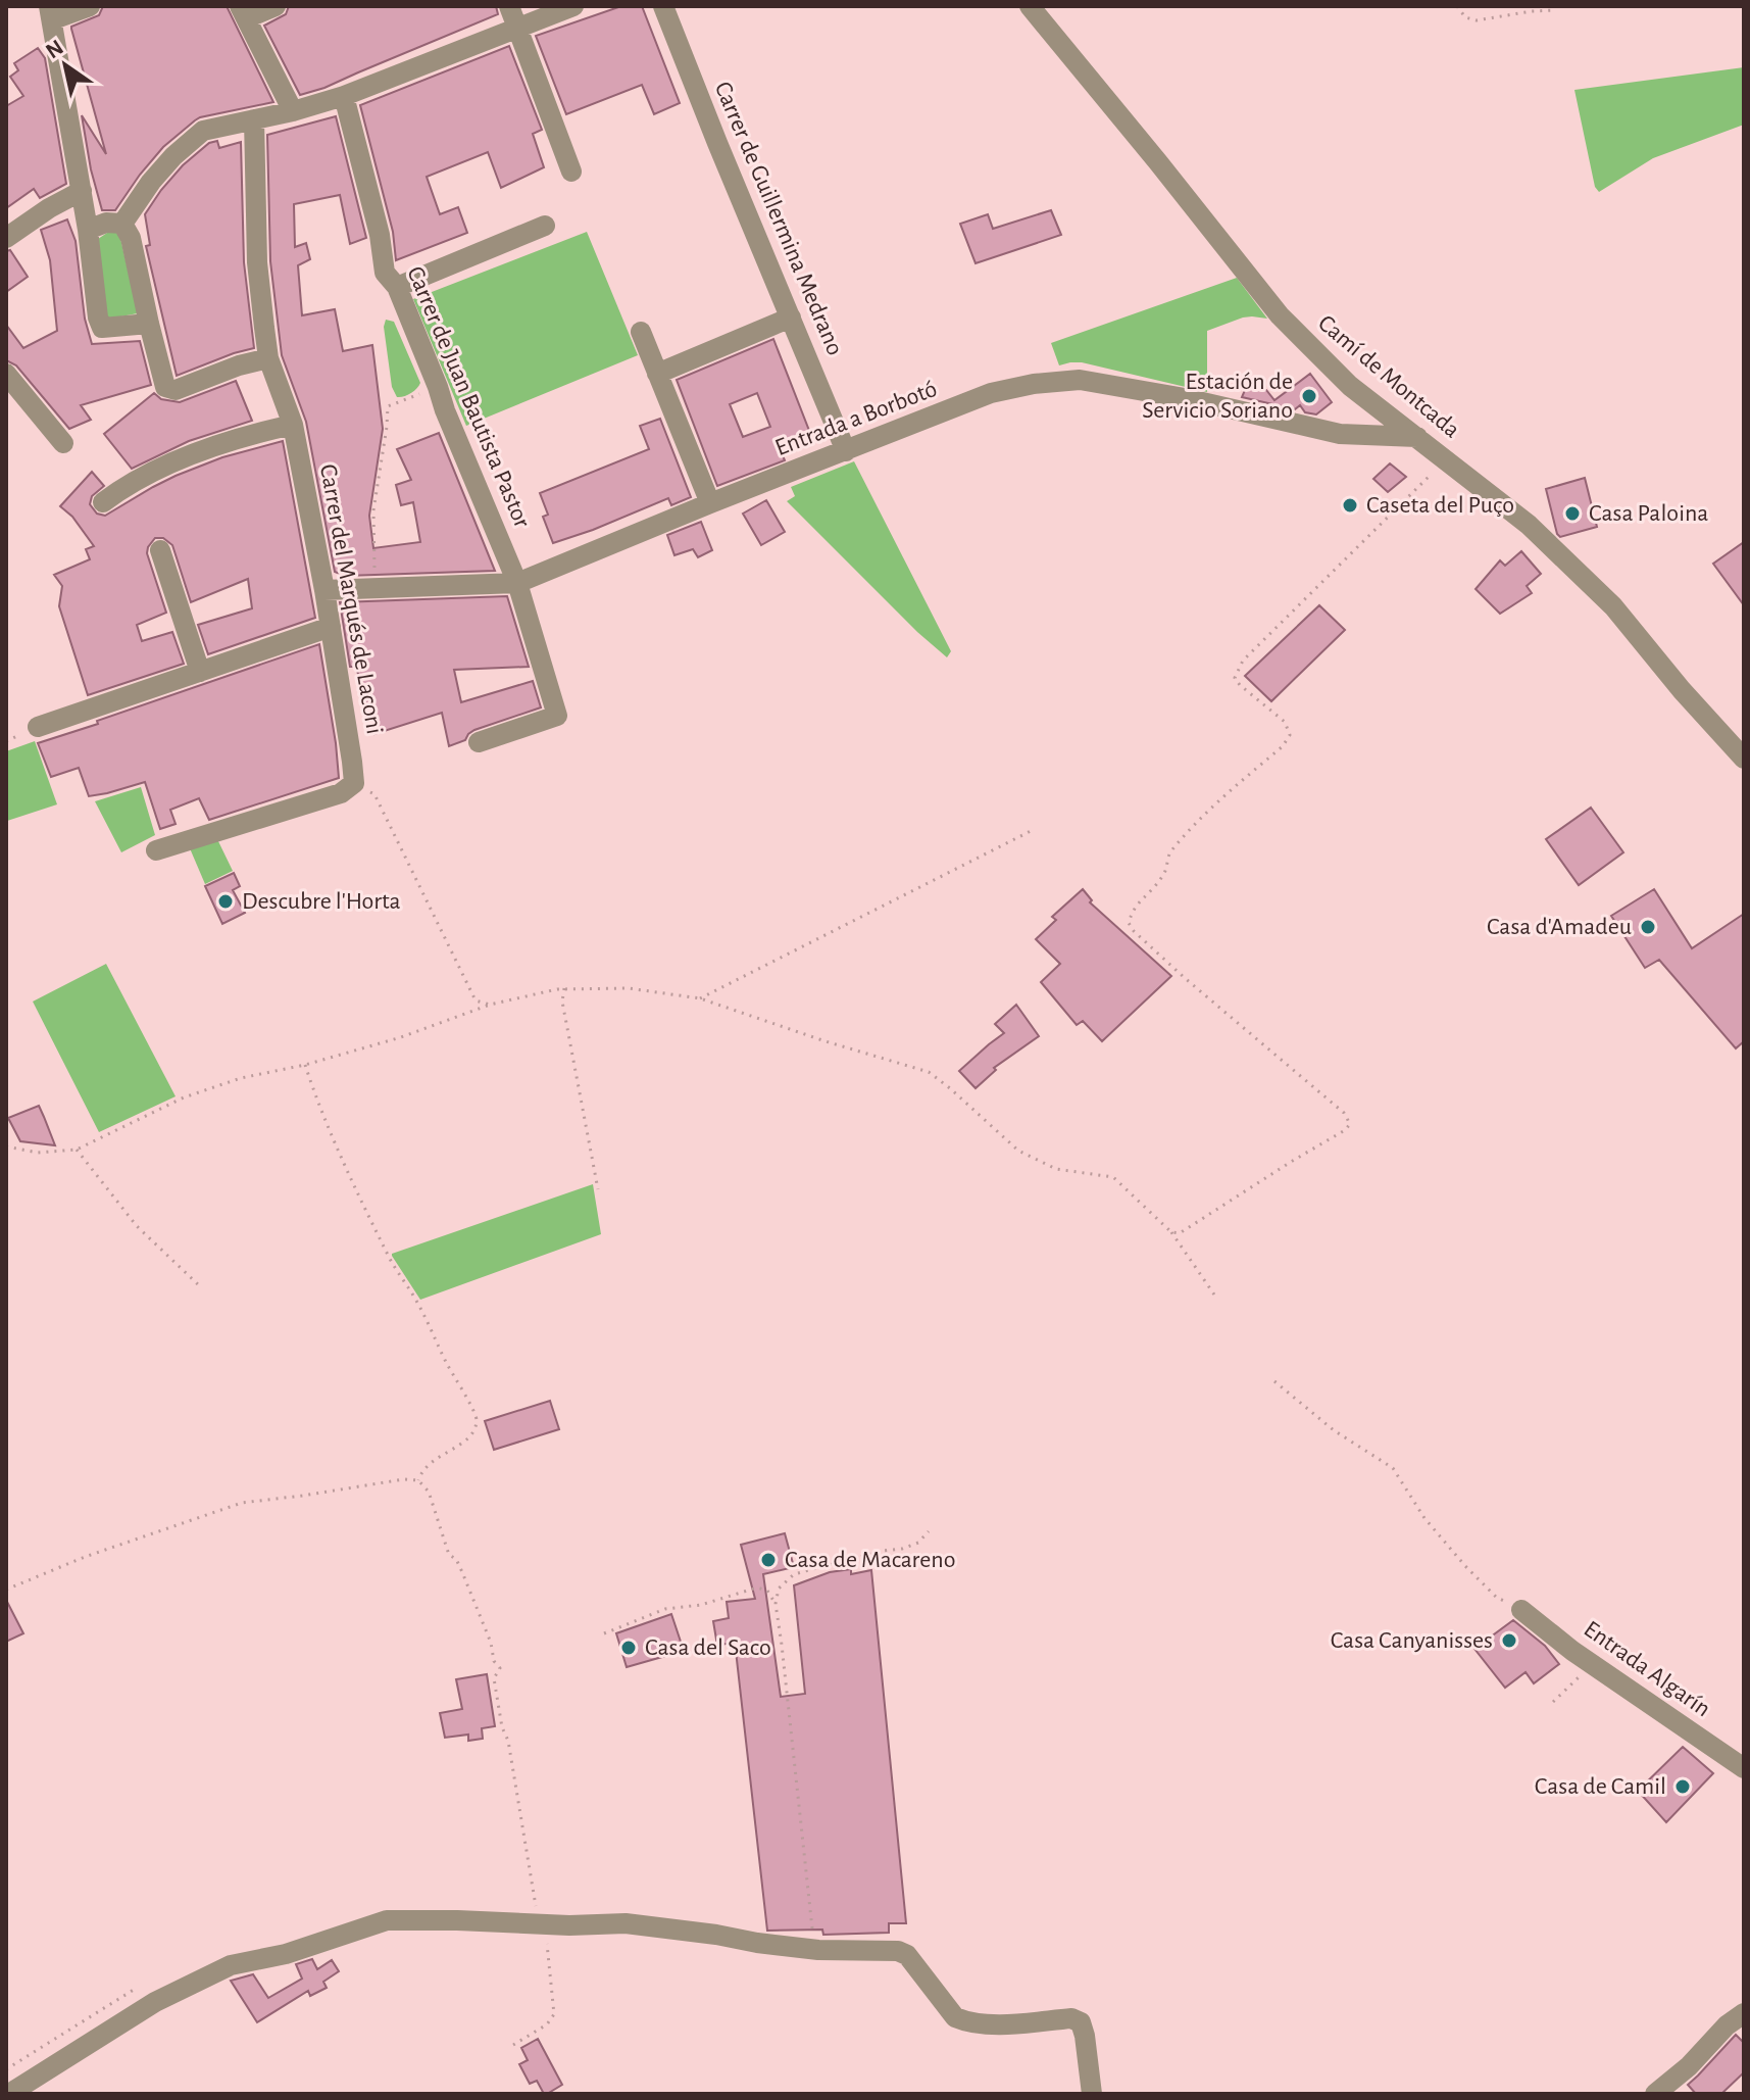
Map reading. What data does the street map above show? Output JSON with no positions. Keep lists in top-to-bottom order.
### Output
{
  "streets": {
    "street": [
      "Carrer de Guillermina Medrano",
      "Camí de Montcada",
      "Carrer de Juan Bautista Pastor",
      "Entrada a Borbotó",
      "Carrer del Marqués de Laconi",
      "Entrada Algarín"
    ]
  },
  "crossings": [
    ["Carrer de Guillermina Medrano", "Entrada a Borbotó"],
    ["Camí de Montcada", "Entrada a Borbotó"],
    ["Carrer de Juan Bautista Pastor", "Entrada a Borbotó"],
    ["Entrada a Borbotó", "Carrer del Marqués de Laconi"]
  ],
  "places": [
    "Estación de Servicio Soriano",
    "Caseta del Puço",
    "Casa Paloina",
    "Descubre l'Horta",
    "Casa d'Amadeu",
    "Casa de Macareno",
    "Casa Canyanisses",
    "Casa del Saco",
    "Casa de Camil"
  ],
  "north": "top left"
}
